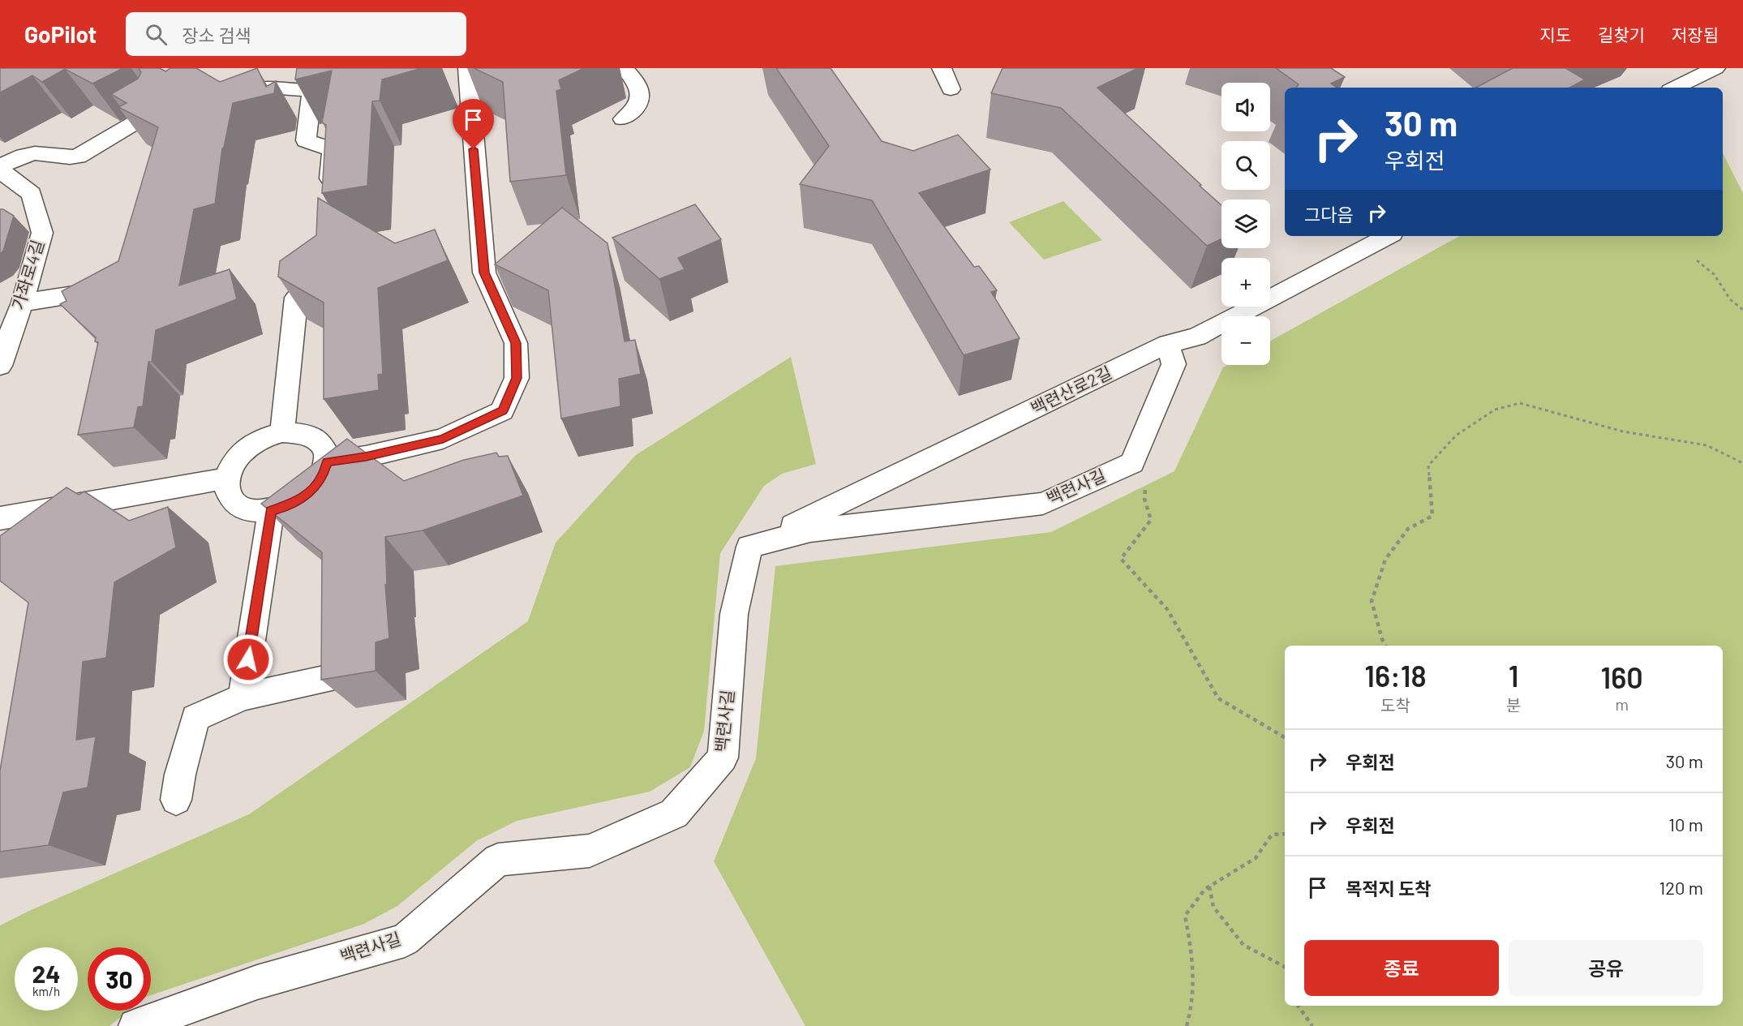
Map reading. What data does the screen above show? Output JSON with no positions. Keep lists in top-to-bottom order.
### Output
{
  "streets": {
    "street": ["가좌로4길", "백련산로2길", "백련사길"]
  },
  "crossings": [
    ["백련산로2길", "백련사길"]
  ],
  "page": {
    "header": "GoPilot",
    "search": "장소 검색",
    "nav": ["지도", "길찾기", "저장됨"],
    "map_buttons": ["+", "−"],
    "turn": ["30 m", "우회전"],
    "then": "그다음",
    "eta": [
      "16:18",
      "도착",
      "1",
      "분",
      "160",
      "m"
    ],
    "list": [
      {
        "name": "우회전",
        "value": "30 m"
      },
      {
        "name": "우회전",
        "value": "10 m"
      },
      {
        "name": "목적지 도착",
        "value": "120 m"
      }
    ],
    "buttons": ["종료", "공유"],
    "speed": "24 km/h",
    "limit": "30"
  }
}
